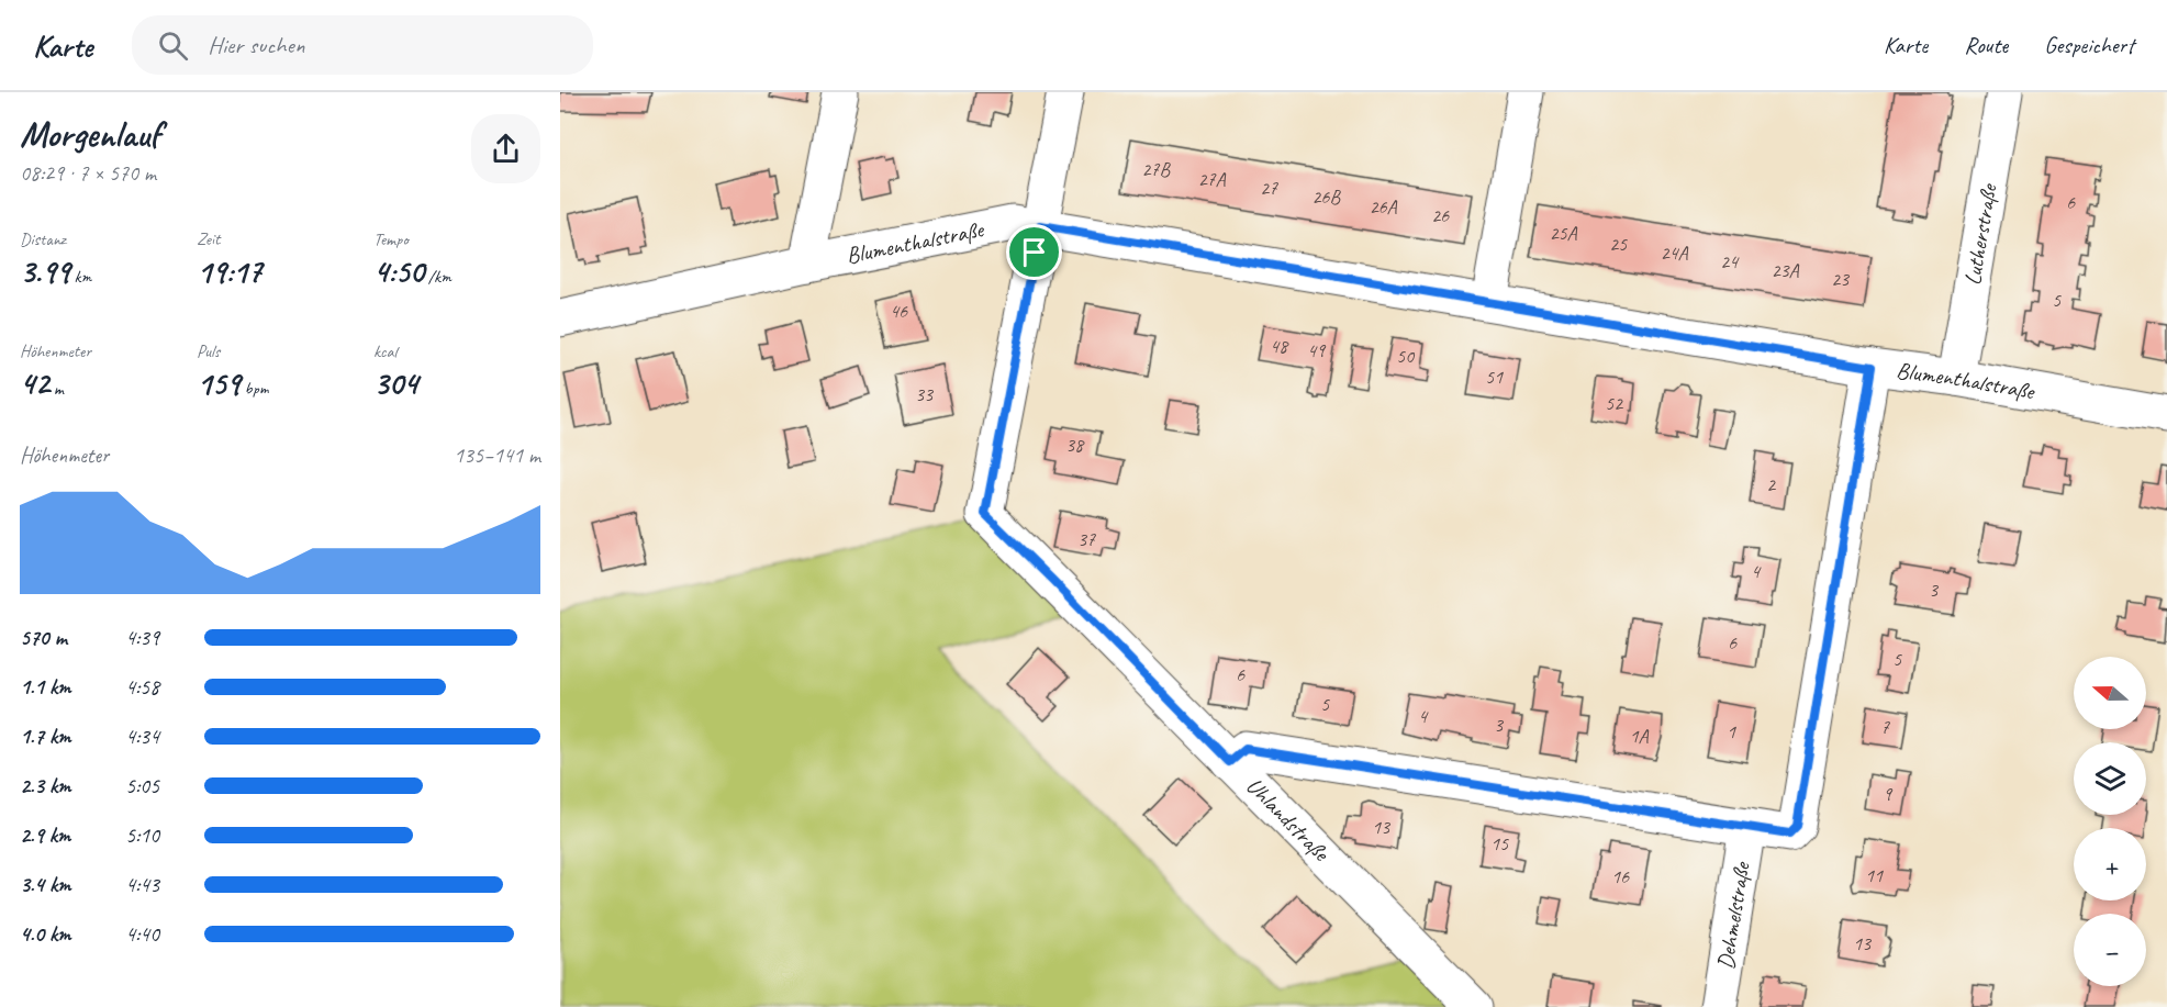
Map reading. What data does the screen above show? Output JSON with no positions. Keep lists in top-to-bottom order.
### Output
{
  "streets": {
    "street": [
      "Lutherstraße",
      "Blumenthalstraße",
      "Uhlandstraße",
      "Dehmelstraße"
    ]
  },
  "crossings": [
    ["Lutherstraße", "Blumenthalstraße"],
    ["Blumenthalstraße", "Uhlandstraße"]
  ],
  "house_numbers": [
    "27B",
    "27A",
    "27",
    "26B",
    "6",
    "26A",
    "26",
    "25A",
    "25",
    "24A",
    "24",
    "23A",
    "23",
    "5",
    "46",
    "48",
    "49",
    "50",
    "51",
    "33",
    "52",
    "38",
    "2",
    "37",
    "4",
    "3",
    "6",
    "5",
    "6",
    "5",
    "4",
    "3",
    "7",
    "1",
    "1A",
    "9",
    "13",
    "15",
    "11",
    "16",
    "13"
  ],
  "north": "left",
  "page": {
    "header": "Karte",
    "search": "Hier suchen",
    "nav": ["Karte", "Route", "Gespeichert"],
    "heading": ["Morgenlauf", "08:29 · 7 × 570 m"],
    "stats": [
      ["Distanz", "3.99 km"],
      ["Zeit", "19:17"],
      ["Tempo", "4:50 /km"],
      ["Höhenmeter", "42 m"],
      ["Puls", "159 bpm"],
      ["kcal", "304"]
    ],
    "chart": ["Höhenmeter", "135–141 m"],
    "list": [
      {
        "name": "570 m",
        "note": "4:39"
      },
      {
        "name": "1.1 km",
        "note": "4:58"
      },
      {
        "name": "1.7 km",
        "note": "4:34"
      },
      {
        "name": "2.3 km",
        "note": "5:05"
      },
      {
        "name": "2.9 km",
        "note": "5:10"
      },
      {
        "name": "3.4 km",
        "note": "4:43"
      },
      {
        "name": "4.0 km",
        "note": "4:40"
      }
    ],
    "map_buttons": ["+", "−"]
  }
}
